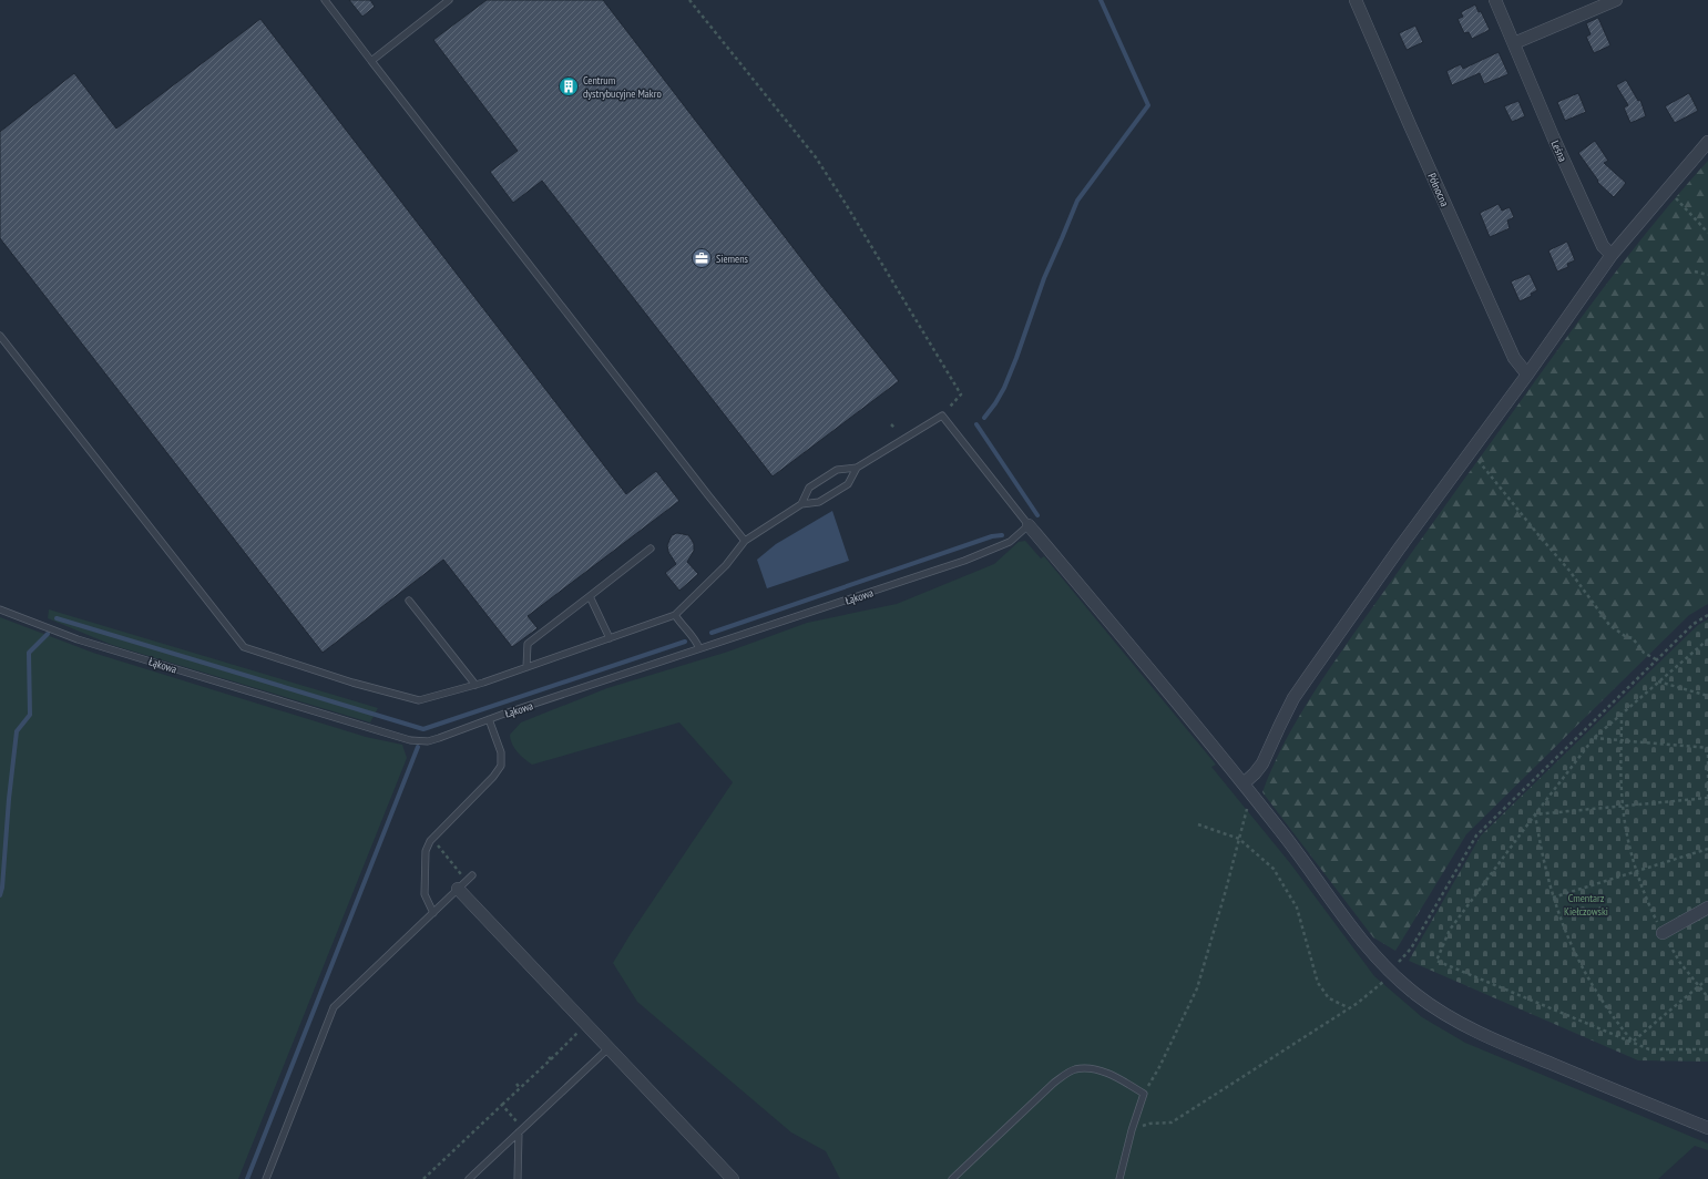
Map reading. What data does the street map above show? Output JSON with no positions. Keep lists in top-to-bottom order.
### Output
{
  "streets": {
    "street": ["Leśna", "Północna"],
    "lane": ["Łąkowa"]
  },
  "parks": ["Cmentarz Kiełczowski"],
  "places": {
    "building": ["Centrum dystrybucyjne Makro"],
    "office": ["Siemens"]
  }
}
